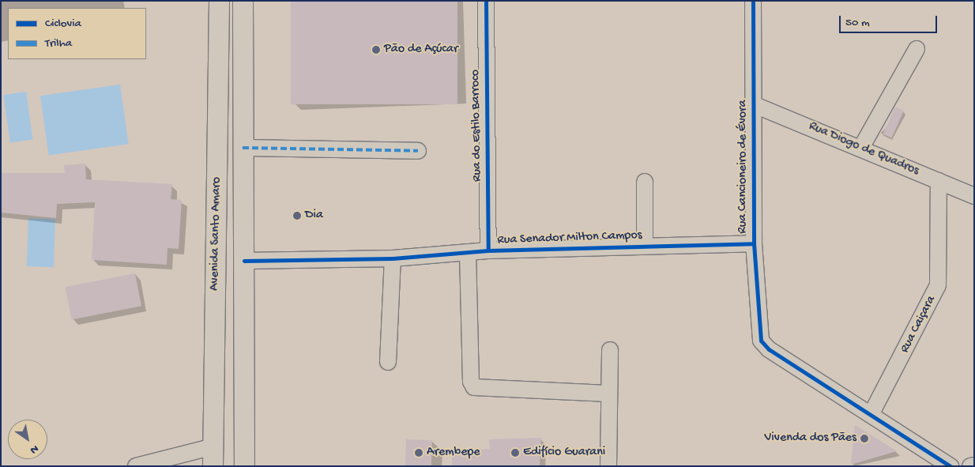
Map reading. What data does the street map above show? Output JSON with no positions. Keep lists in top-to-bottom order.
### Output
{
  "streets": {
    "main road": ["Avenida Santo Amaro"],
    "street": [
      "Rua do Estilo Barroco",
      "Rua Diogo de Quadros",
      "Rua Cancioneiro de Évora",
      "Rua Senador Milton Campos",
      "Rua Caiçara"
    ]
  },
  "crossings": [
    ["Rua do Estilo Barroco", "Rua Senador Milton Campos"],
    ["Rua Diogo de Quadros", "Rua Cancioneiro de Évora"],
    ["Rua Diogo de Quadros", "Rua Caiçara"],
    ["Rua Cancioneiro de Évora", "Rua Senador Milton Campos"],
    ["Rua Cancioneiro de Évora", "Rua Caiçara"],
    ["Avenida Santo Amaro", "Rua Senador Milton Campos"]
  ],
  "places": [
    "Pão de Açúcar",
    "Dia",
    "Vivenda dos Pães",
    "Arembepe",
    "Edifício Guarani"
  ],
  "legend": ["Ciclovia", "Trilha"],
  "scale_bar": "50 m",
  "north": "bottom right"
}
